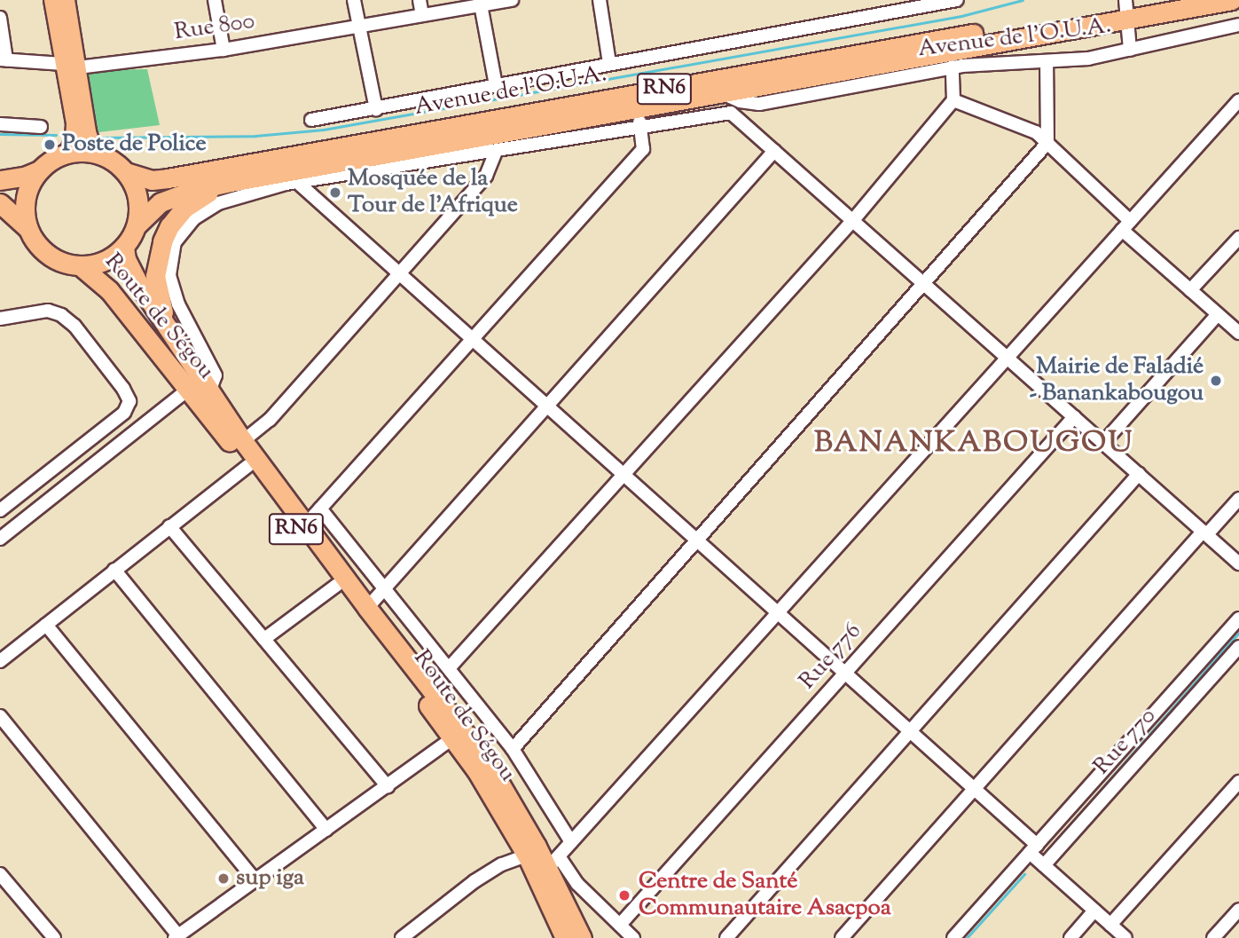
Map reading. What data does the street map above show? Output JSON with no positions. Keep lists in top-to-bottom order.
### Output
{
  "streets": {
    "highway": ["Avenue de l'O.U.A.", "RN6", "Route de Ségou"],
    "street": ["Rue 800", "Rue 776", "Rue 770"]
  },
  "crossings": [
    ["Avenue de l'O.U.A.", "RN6"],
    ["Avenue de l'O.U.A.", "Route de Ségou"],
    ["RN6", "Route de Ségou"]
  ],
  "districts": ["BANANKABOUGOU"],
  "places": [
    "Poste de Police",
    "Mosquée de la Tour de l'Afrique",
    "Mairie de Faladié - Banankabougou",
    "sup iga",
    "Centre de Santé Communautaire Asacpoa"
  ]
}
